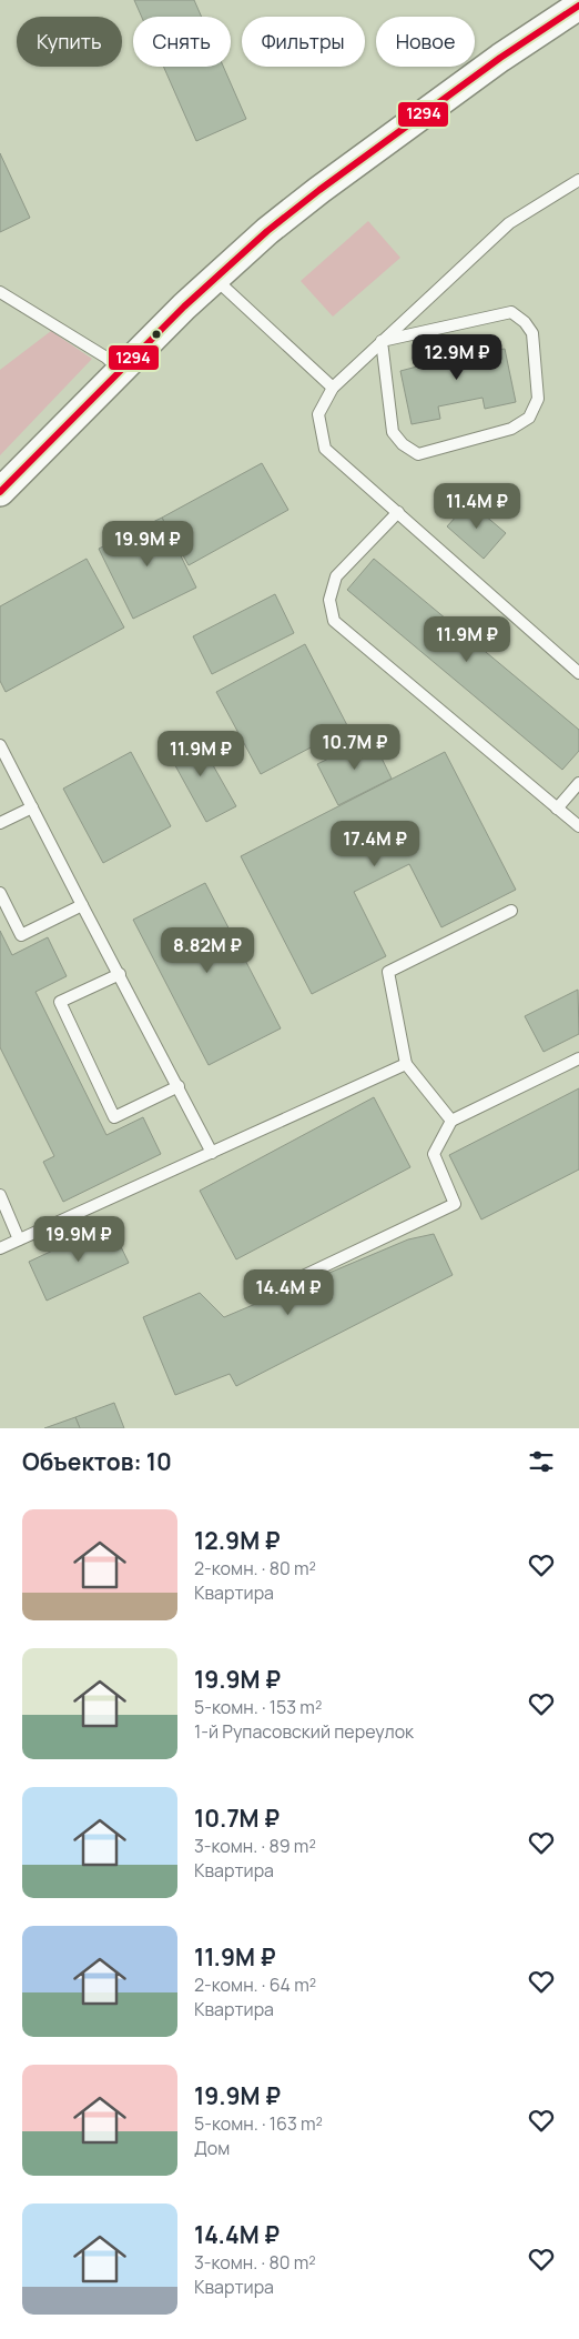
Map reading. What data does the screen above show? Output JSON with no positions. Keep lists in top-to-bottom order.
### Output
{
  "lines": ["transit line 1294"],
  "page": {
    "chip": [
      "Купить",
      "Снять",
      "Фильтры",
      "Новое"
    ],
    "price": [
      "12.9M ₽",
      "11.4M ₽",
      "19.9M ₽",
      "11.9M ₽",
      "10.7M ₽",
      "11.9M ₽",
      "17.4M ₽",
      "8.82M ₽",
      "19.9M ₽",
      "14.4M ₽"
    ],
    "heading": "Объектов: 10",
    "list": [
      {
        "name": "12.9M ₽",
        "note": "2-комн. · 80 m² · Квартира"
      },
      {
        "name": "19.9M ₽",
        "note": "5-комн. · 153 m² · 1-й Рупасовский переулок"
      },
      {
        "name": "10.7M ₽",
        "note": "3-комн. · 89 m² · Квартира"
      },
      {
        "name": "11.9M ₽",
        "note": "2-комн. · 64 m² · Квартира"
      },
      {
        "name": "19.9M ₽",
        "note": "5-комн. · 163 m² · Дом"
      },
      {
        "name": "14.4M ₽",
        "note": "3-комн. · 80 m² · Квартира"
      }
    ]
  }
}
